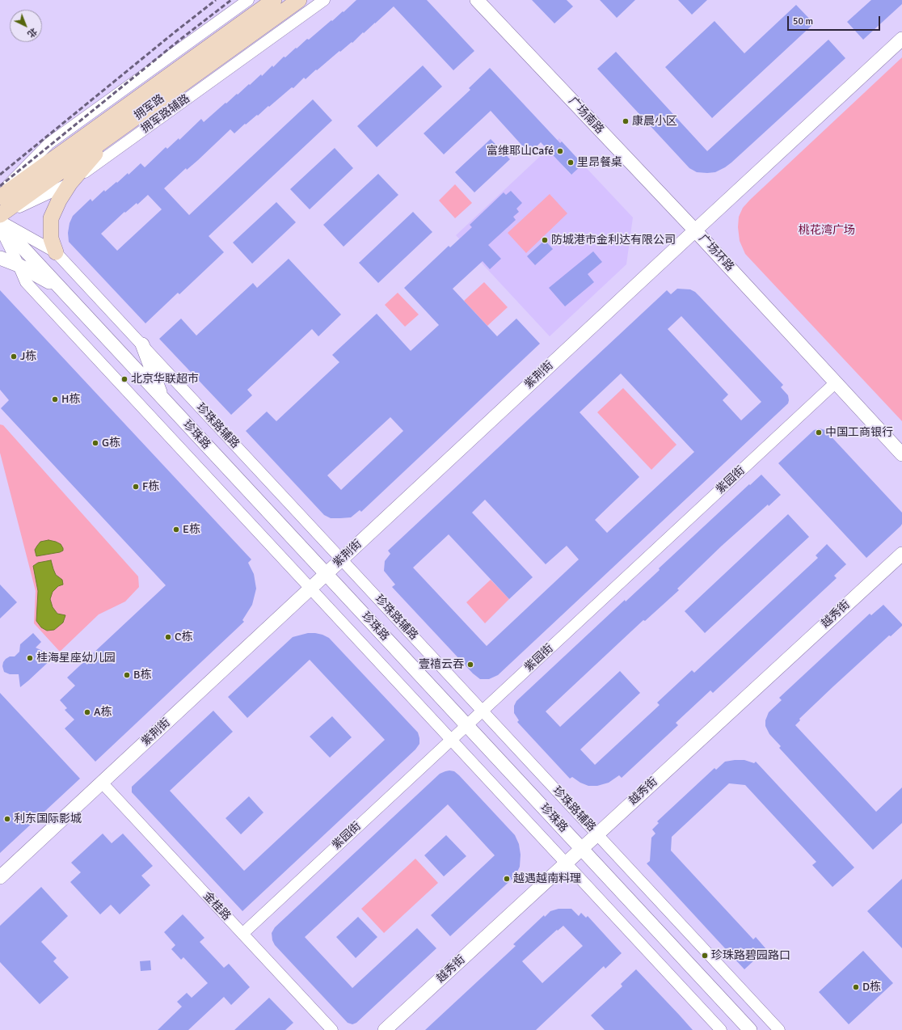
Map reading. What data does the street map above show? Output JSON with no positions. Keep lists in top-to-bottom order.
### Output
{
  "streets": {
    "main road": ["拥军路"],
    "street": [
      "拥军路辅路",
      "广场南路",
      "广场环路",
      "紫荆街",
      "珍珠路辅路",
      "珍珠路",
      "紫园街",
      "越秀街",
      "金桂路"
    ]
  },
  "crossings": [
    ["拥军路", "拥军路辅路"],
    ["广场南路", "广场环路"],
    ["广场南路", "紫荆街"],
    ["广场环路", "紫荆街"],
    ["广场环路", "紫园街"],
    ["紫荆街", "珍珠路辅路"],
    ["紫荆街", "珍珠路"],
    ["紫荆街", "金桂路"],
    ["珍珠路辅路", "珍珠路"],
    ["珍珠路辅路", "紫园街"],
    ["珍珠路辅路", "越秀街"],
    ["珍珠路", "紫园街"],
    ["珍珠路", "越秀街"],
    ["紫园街", "金桂路"]
  ],
  "parks": ["桃花湾广场"],
  "places": [
    "康晨小区",
    "富维耶山Café",
    "里昂餐桌",
    "防城港市金利达有限公司",
    "J栋",
    "北京华联超巿",
    "H栋",
    "中国工商银行",
    "G栋",
    "F栋",
    "E栋",
    "C栋",
    "桂海星座幼儿园",
    "壹禧云吞",
    "B栋",
    "A栋",
    "利东国际影城",
    "越遇越南料理",
    "珍珠路碧园路口",
    "D栋"
  ],
  "scale_bar": "50 m",
  "north": "bottom right"
}
